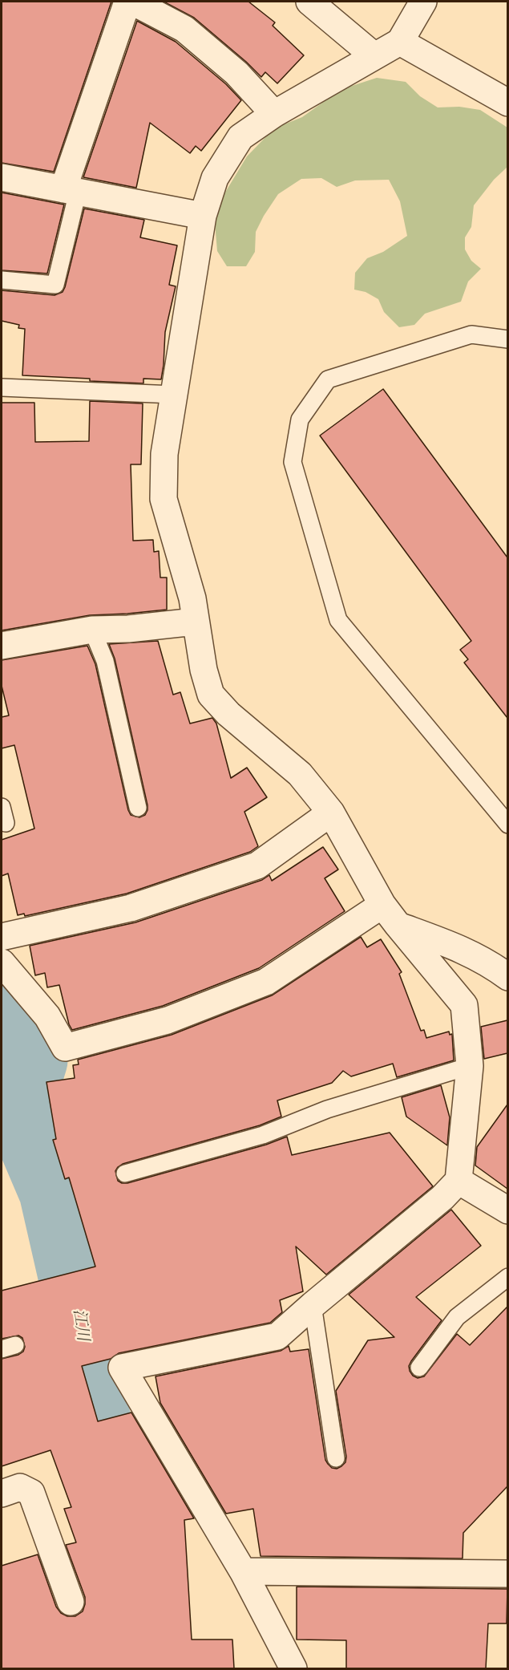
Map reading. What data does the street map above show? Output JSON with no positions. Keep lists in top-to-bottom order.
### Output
{
  "water": ["江川"]
}
